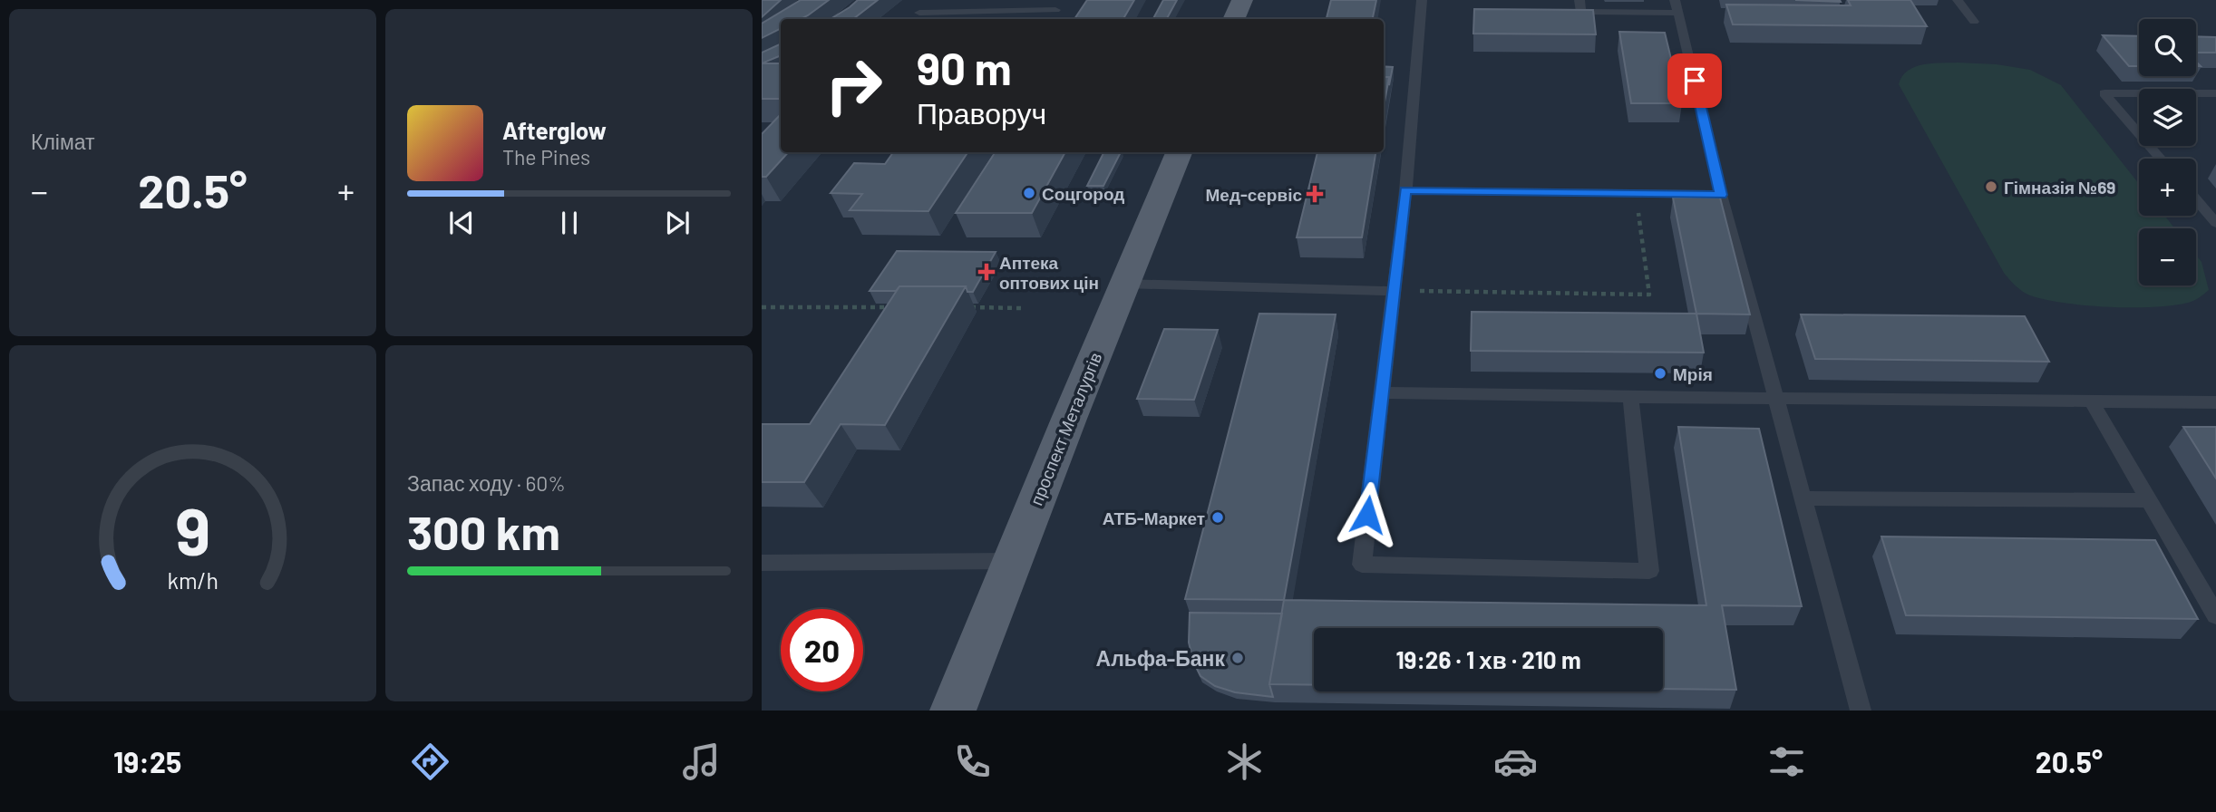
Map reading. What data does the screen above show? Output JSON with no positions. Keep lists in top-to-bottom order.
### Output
{
  "streets": {
    "main road": ["проспект Металургів"]
  },
  "places": {
    "other": [
      "Гімназія №69",
      "Соцгород",
      "Мрія",
      "АТБ-Маркет",
      "Альфа-Банк"
    ],
    "health": ["Мед-сервіс", "Аптека оптових цін"]
  },
  "page": {
    "tile": [
      "Клімат",
      ["Запас ходу · 60%", "300 km"]
    ],
    "map_buttons": ["+", "−"],
    "turn": ["90 m", "Праворуч"],
    "song": ["Afterglow", "The Pines"],
    "heat": ["−", "20.5°", "+"],
    "limit": "20",
    "trip": "19:26 · 1 хв · 210 m",
    "tabs": ["19:25", "20.5°"],
    "gauge": ["9", "km/h"]
  }
}
